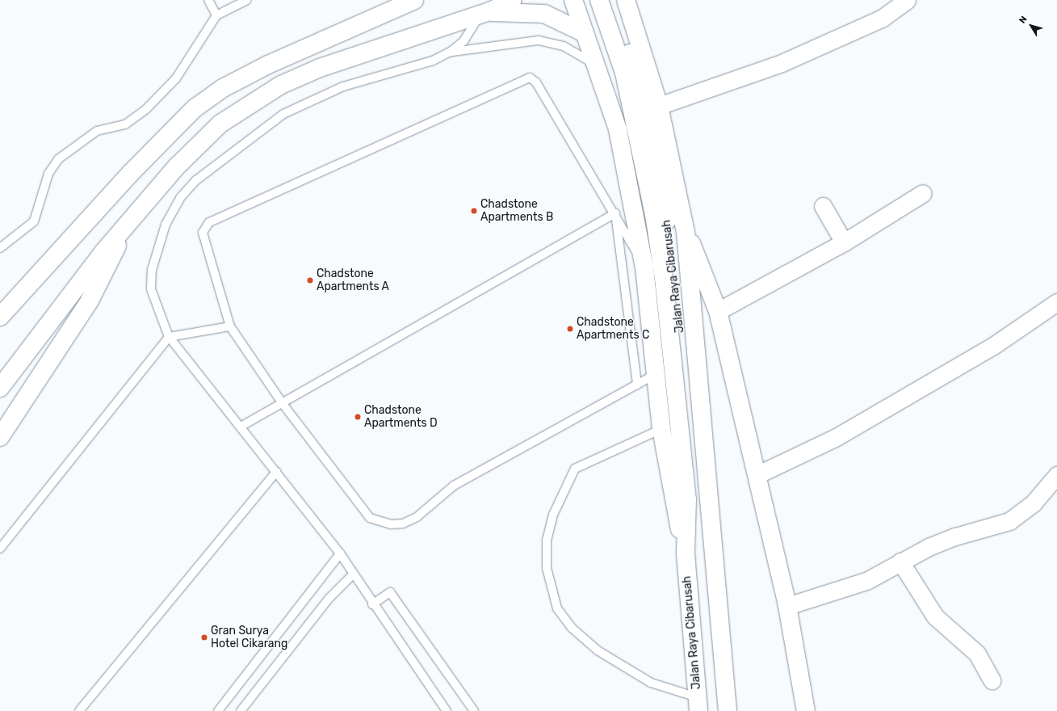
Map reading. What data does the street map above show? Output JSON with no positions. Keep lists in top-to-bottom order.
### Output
{
  "streets": {
    "main road": ["Jalan Raya Cibarusah"]
  },
  "places": [
    "Chadstone Apartments B",
    "Chadstone Apartments A",
    "Chadstone Apartments C",
    "Chadstone Apartments D",
    "Gran Surya Hotel Cikarang"
  ],
  "north": "top left"
}
